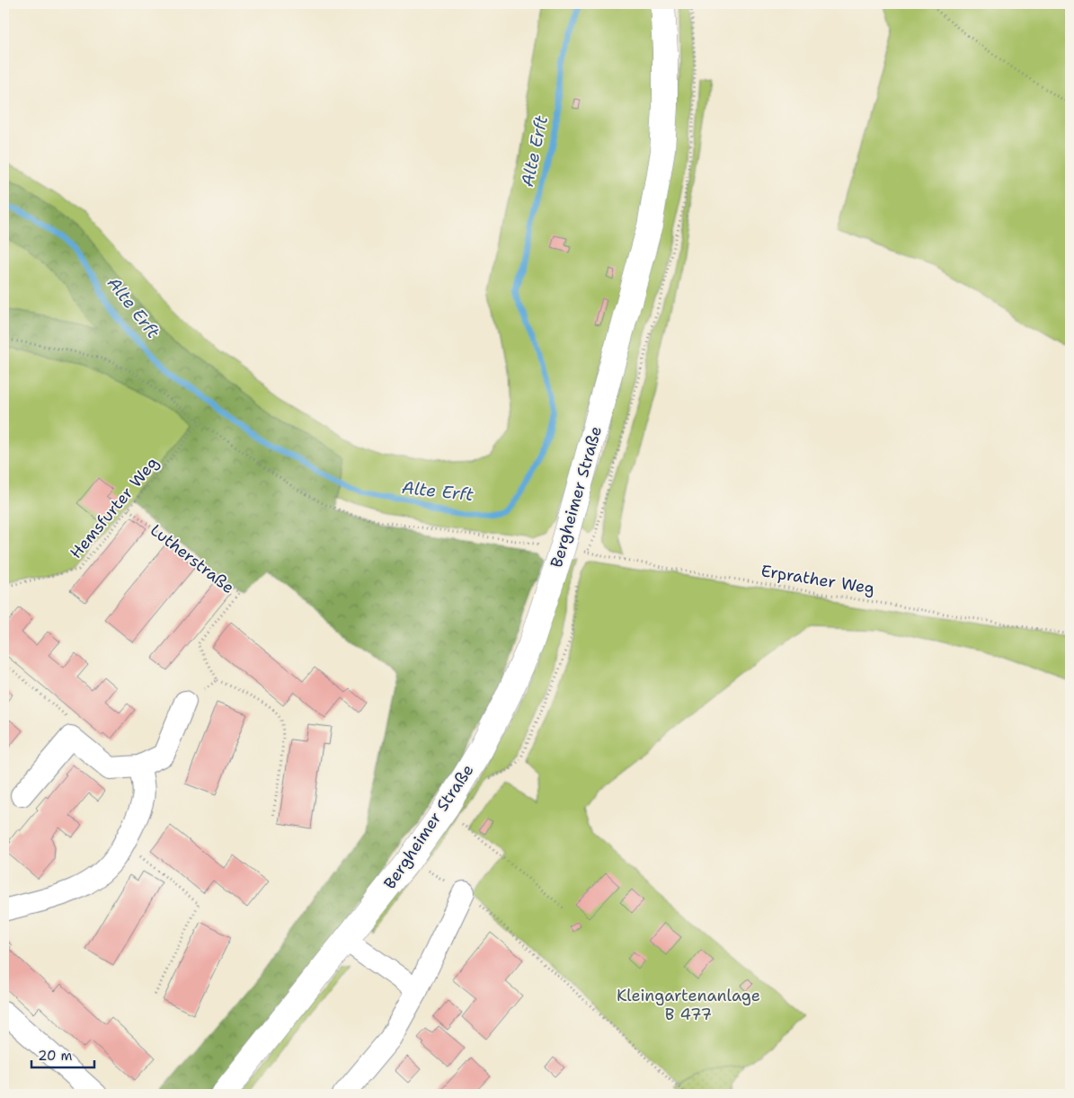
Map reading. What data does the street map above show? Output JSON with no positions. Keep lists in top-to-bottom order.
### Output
{
  "streets": {
    "main road": ["Bergheimer Straße"],
    "path": ["Hemsfurter Weg", "Lutherstraße", "Erprather Weg"]
  },
  "crossings": [
    ["Bergheimer Straße", "Erprather Weg"],
    ["Hemsfurter Weg", "Lutherstraße"],
    ["Hemsfurter Weg", "Erprather Weg"]
  ],
  "water": ["Alte Erft"],
  "parks": ["Kleingartenanlage B 477"],
  "scale_bar": "20 m"
}
